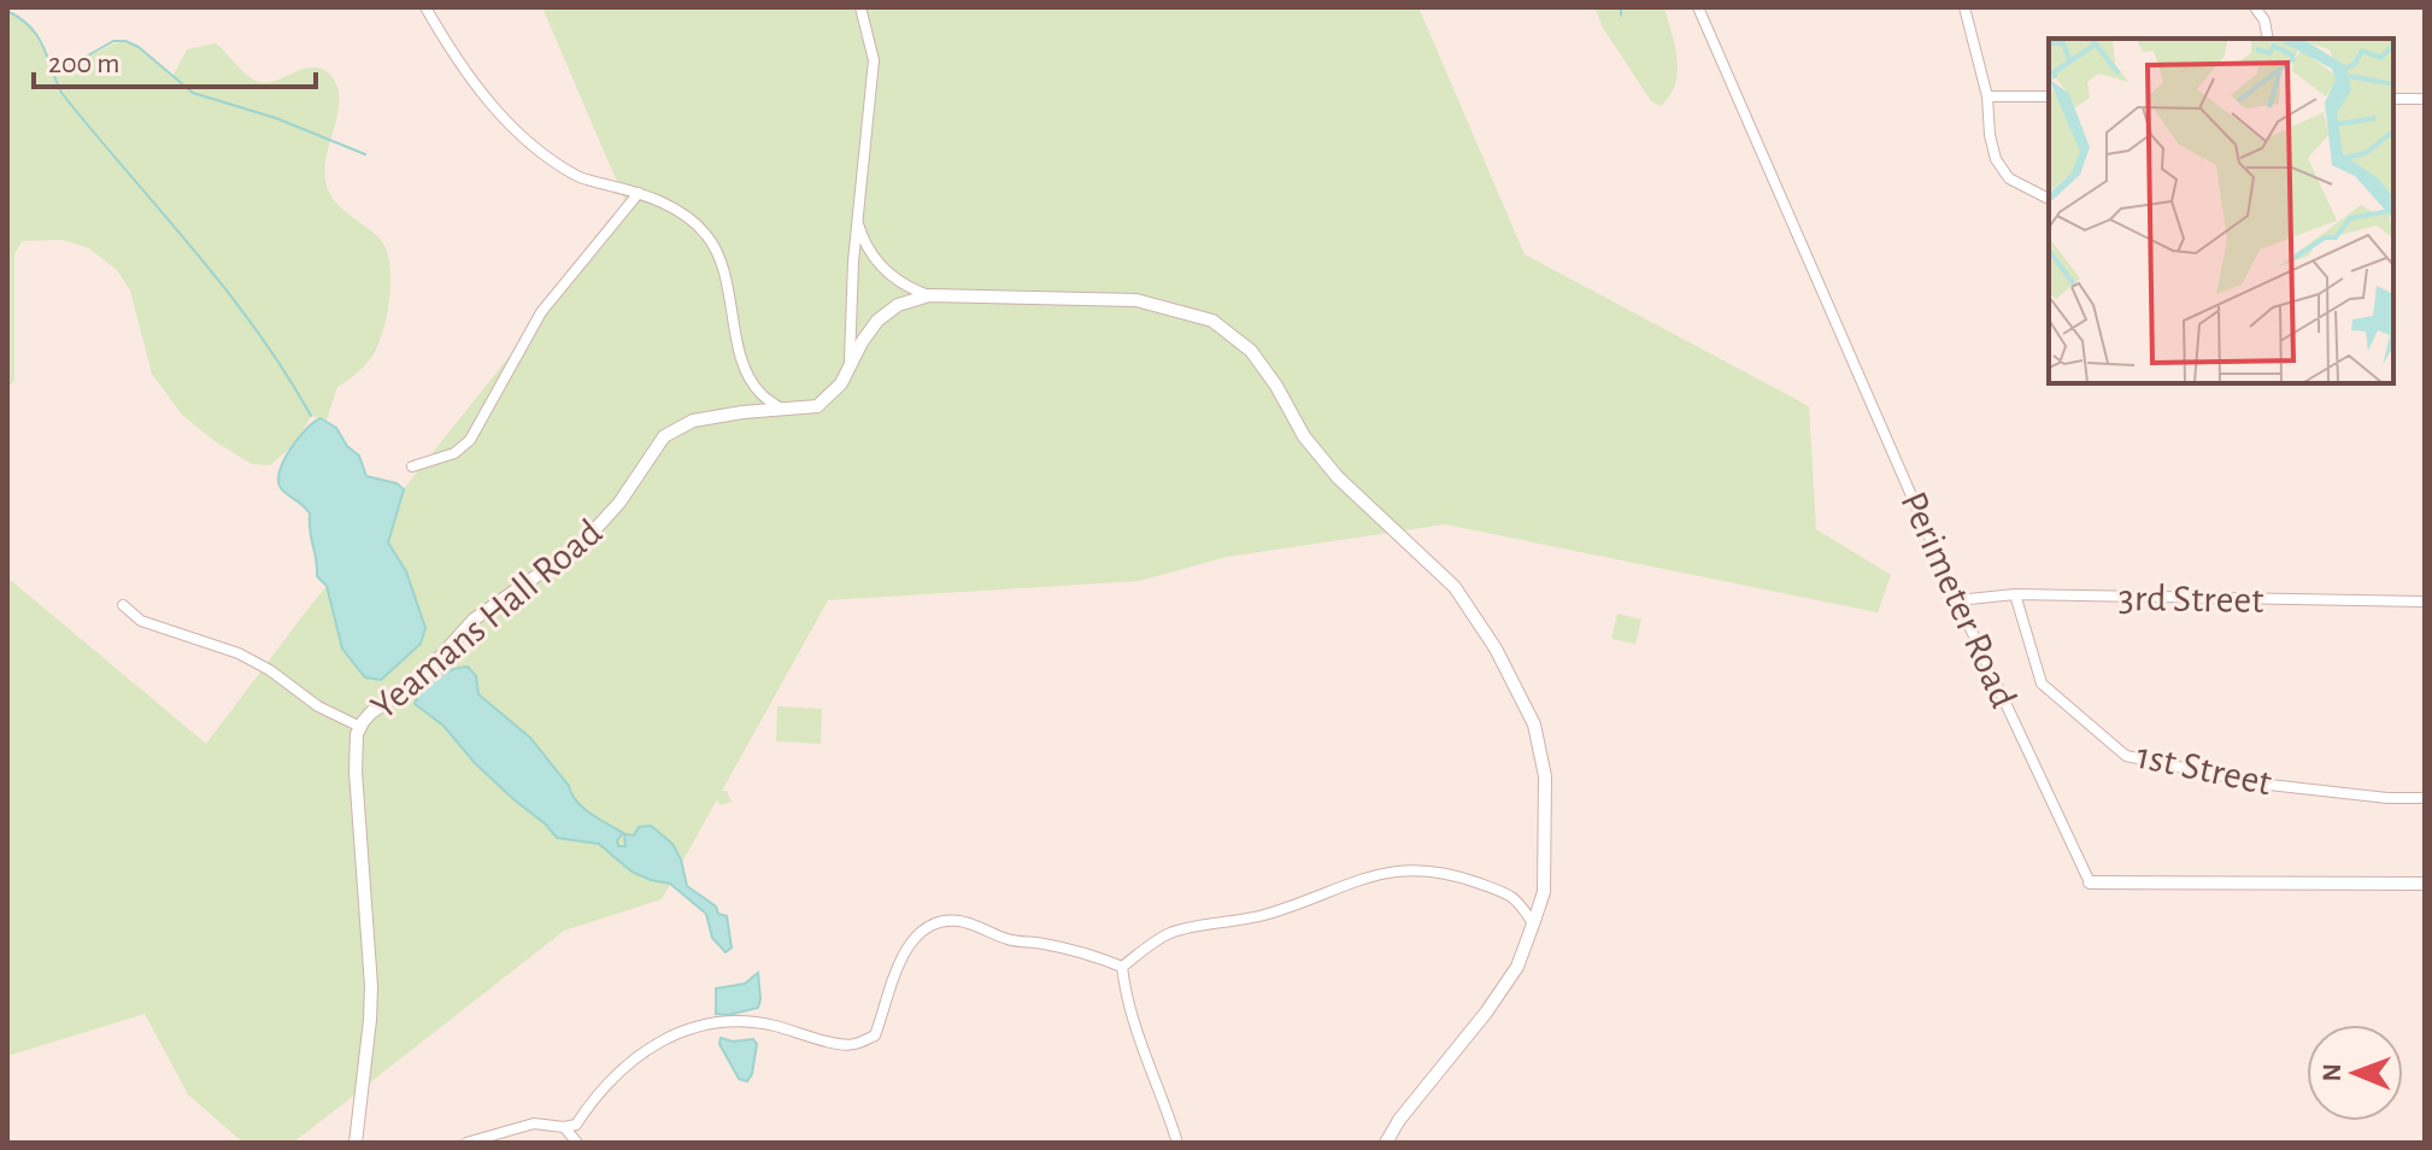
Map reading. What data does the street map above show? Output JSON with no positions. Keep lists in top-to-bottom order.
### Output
{
  "streets": {
    "street": [
      "3rd Street",
      "Perimeter Road",
      "Yeamans Hall Road",
      "1st Street"
    ]
  },
  "crossings": [
    ["3rd Street", "Perimeter Road"],
    ["3rd Street", "1st Street"]
  ],
  "scale_bar": "200 m",
  "north": "left"
}
